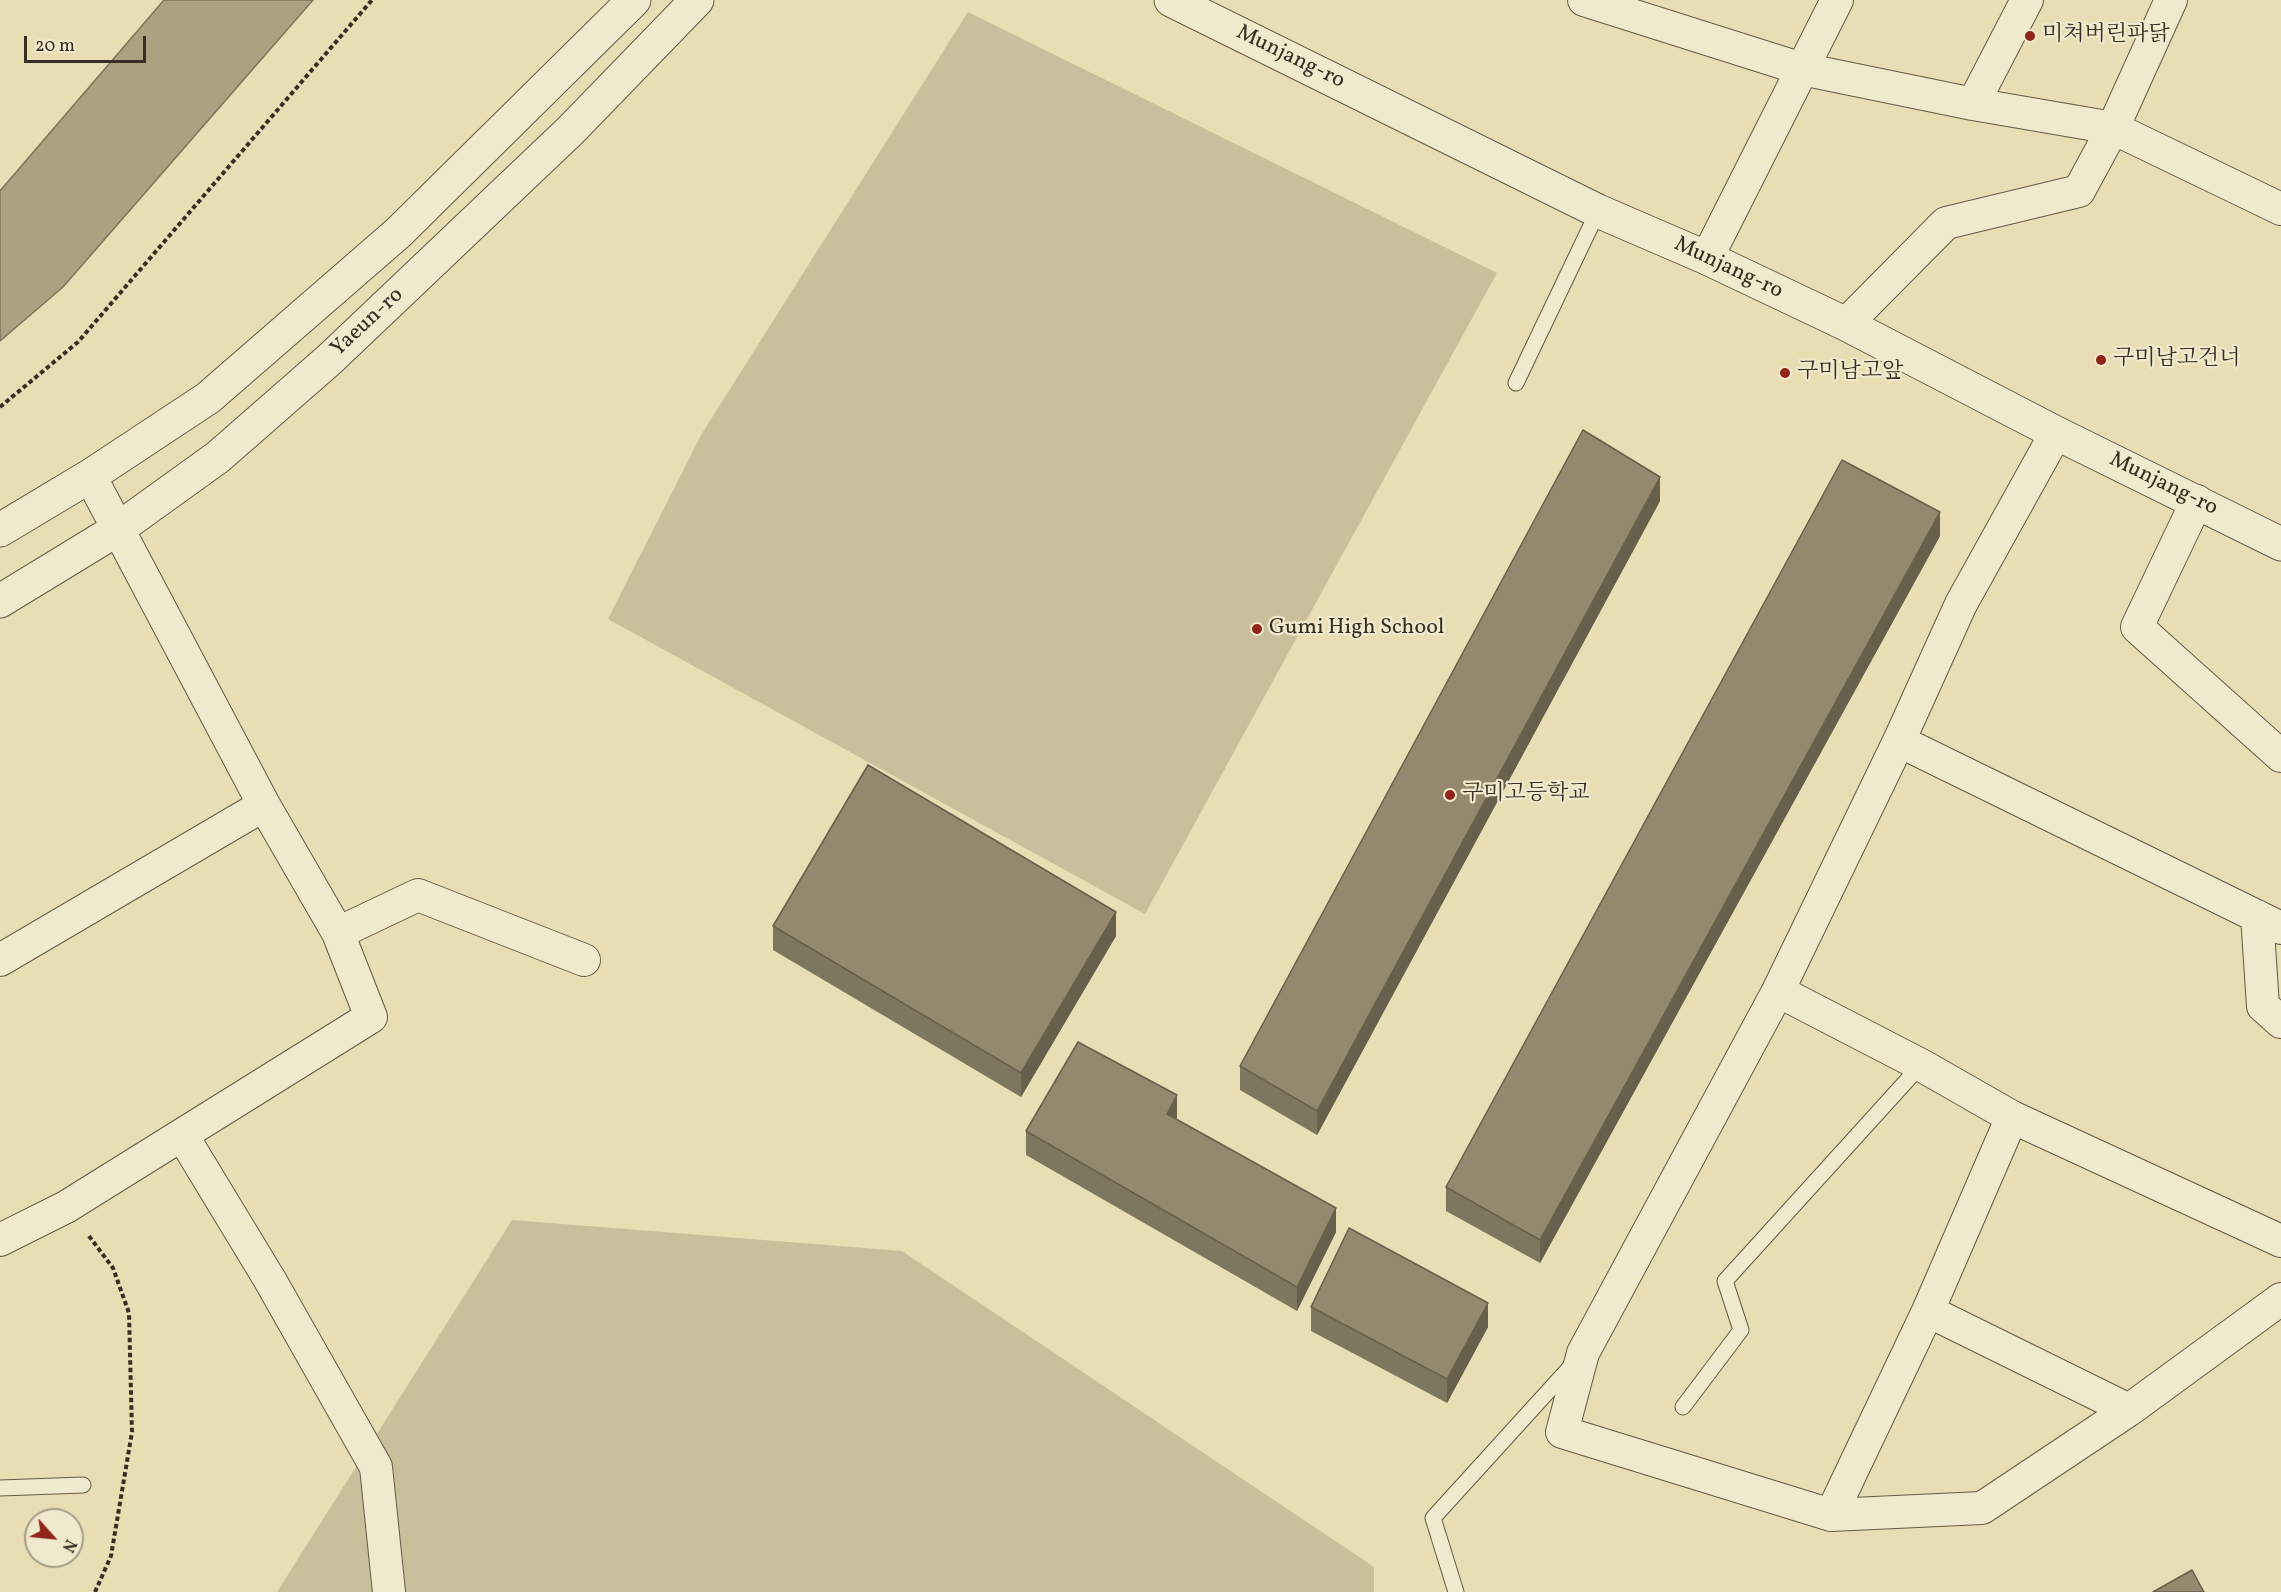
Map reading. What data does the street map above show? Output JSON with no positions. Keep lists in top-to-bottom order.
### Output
{
  "streets": {
    "street": ["Munjang-ro", "Yaeun-ro"]
  },
  "places": [
    "미쳐버린파닭",
    "구미남고건너",
    "구미남고앞",
    "Gumi High School",
    "구미고등학교"
  ],
  "scale_bar": "20 m",
  "north": "bottom right"
}
